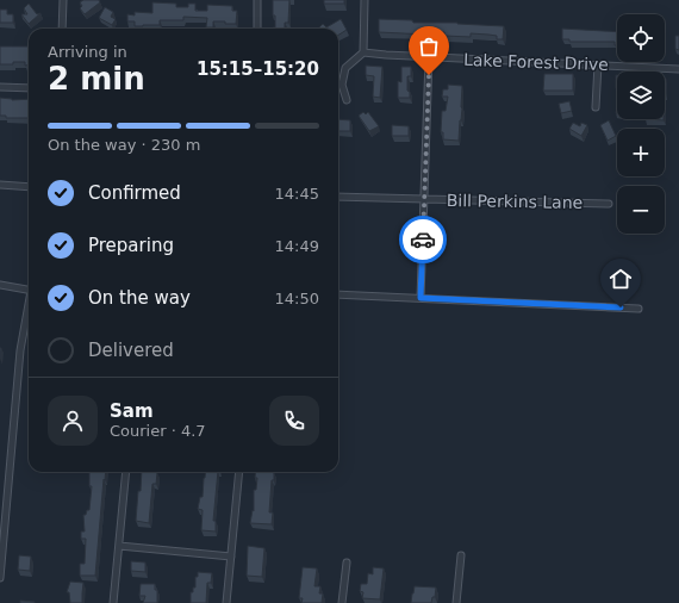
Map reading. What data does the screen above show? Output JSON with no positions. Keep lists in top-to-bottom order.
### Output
{
  "streets": {
    "street": ["Lake Forest Drive", "Bill Perkins Lane"]
  },
  "page": {
    "map_buttons": ["+", "−"],
    "heading": ["2 min", "Arriving in", "15:15–15:20"],
    "panel": ["Sam", "Courier · 4.7"],
    "bar": "On the way · 230 m",
    "list": [
      ["Confirmed", "14:45"],
      ["Preparing", "14:49"],
      ["On the way", "14:50"],
      "Delivered"
    ]
  }
}
